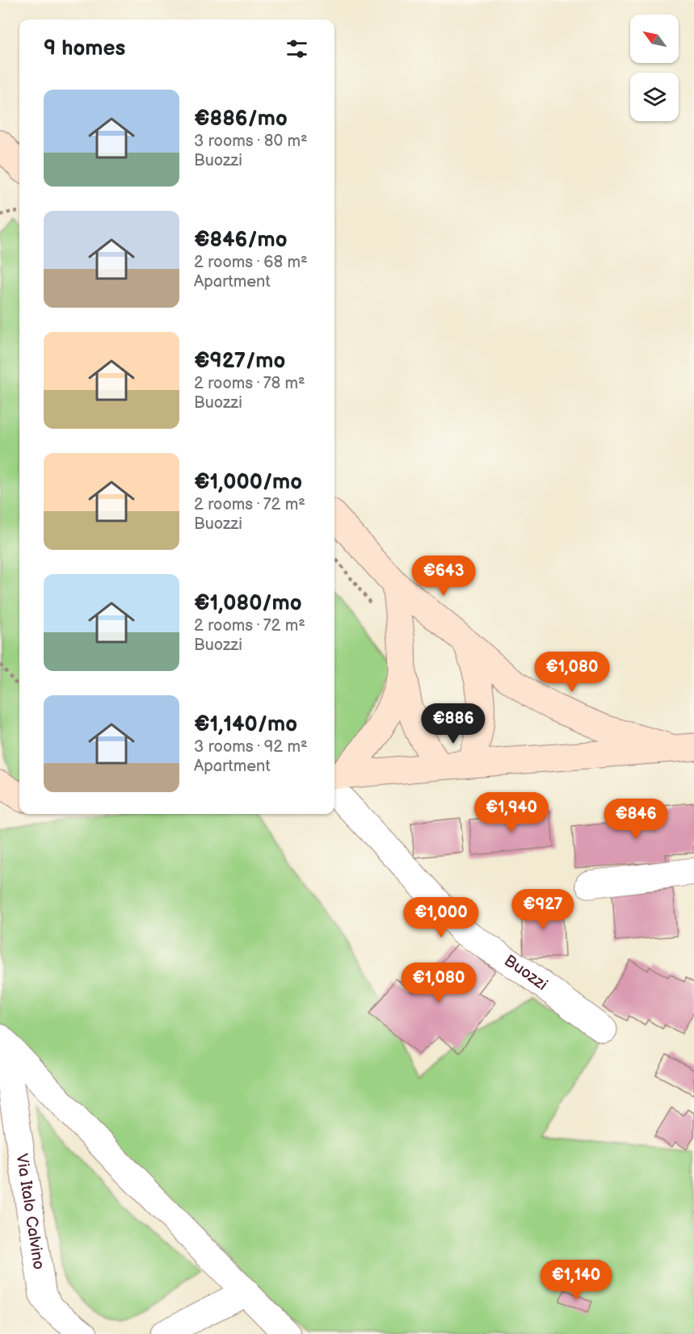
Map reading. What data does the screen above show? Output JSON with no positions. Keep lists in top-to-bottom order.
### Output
{
  "streets": {
    "street": ["Buozzi", "Via Italo Calvino"]
  },
  "north": "top left",
  "page": {
    "heading": "9 homes",
    "list": [
      {
        "name": "€886/mo",
        "note": "3 rooms · 80 m² · Buozzi"
      },
      {
        "name": "€846/mo",
        "note": "2 rooms · 68 m² · Apartment"
      },
      {
        "name": "€927/mo",
        "note": "2 rooms · 78 m² · Buozzi"
      },
      {
        "name": "€1,000/mo",
        "note": "2 rooms · 72 m² · Buozzi"
      },
      {
        "name": "€1,080/mo",
        "note": "2 rooms · 72 m² · Buozzi"
      },
      {
        "name": "€1,140/mo",
        "note": "3 rooms · 92 m² · Apartment"
      }
    ],
    "price": [
      "€643",
      "€1,080",
      "€886",
      "€1,940",
      "€846",
      "€927",
      "€1,000",
      "€1,080",
      "€1,140"
    ]
  }
}
